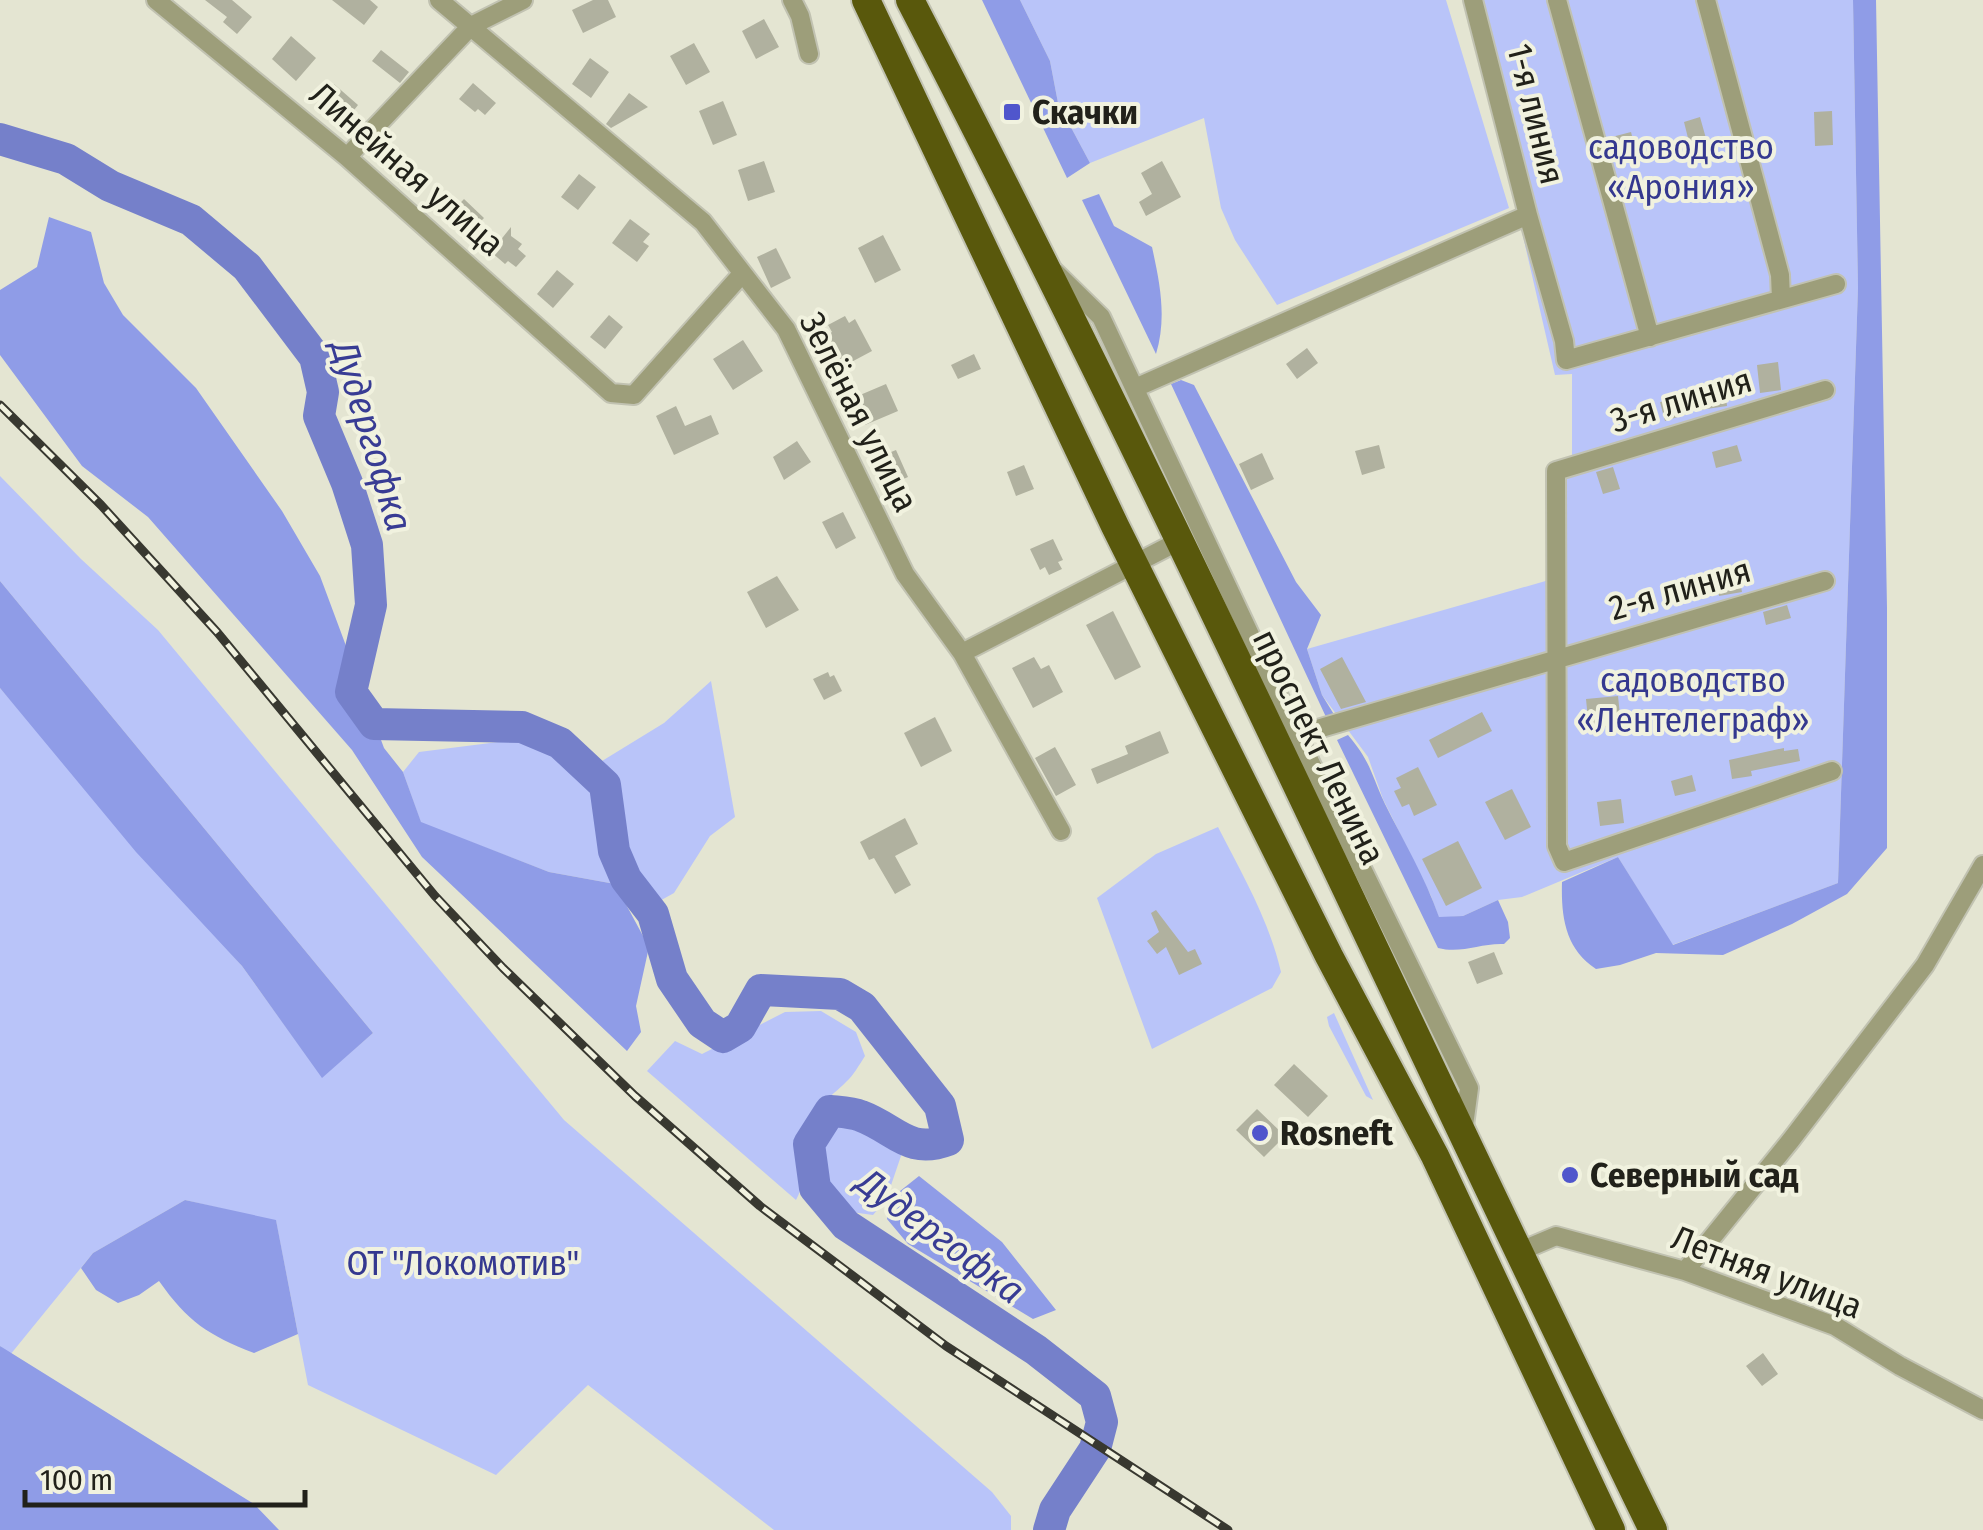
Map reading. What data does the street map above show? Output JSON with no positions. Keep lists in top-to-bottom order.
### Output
{
  "streets": {
    "highway": ["проспект Ленина"],
    "street": [
      "1-я линия",
      "Линейная улица",
      "3-я линия",
      "Зелёная улица",
      "2-я линия",
      "Летняя улица"
    ]
  },
  "crossings": [
    ["Линейная улица", "Зелёная улица"],
    ["3-я линия", "2-я линия"],
    ["проспект Ленина", "Летняя улица"]
  ],
  "water": ["Дудергофка"],
  "parks": ["садоводство «Арония»", "садоводство «Лентелеграф»", "ОТ \"Локомотив\""],
  "places": {
    "transit": ["Скачки"],
    "other": ["Rosneft", "Северный сад"]
  },
  "scale_bar": "100 m"
}
